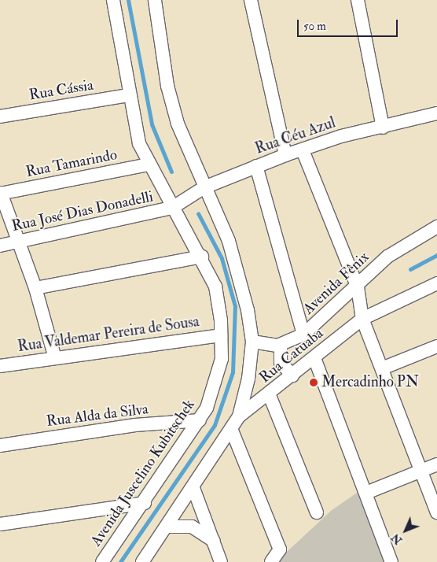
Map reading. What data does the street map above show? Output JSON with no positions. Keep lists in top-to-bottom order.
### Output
{
  "streets": {
    "street": [
      "Rua Cássia",
      "Rua Céu Azul",
      "Rua Tamarindo",
      "Rua José Dias Donadelli",
      "Avenida Fênix",
      "Rua Valdemar Pereira de Sousa",
      "Rua Catuaba",
      "Rua Alda da Silva",
      "Avenida Juscelino Kubitschek"
    ]
  },
  "crossings": [
    ["Rua Cássia", "Avenida Juscelino Kubitschek"],
    ["Rua Céu Azul", "Rua José Dias Donadelli"],
    ["Rua Céu Azul", "Avenida Juscelino Kubitschek"],
    ["Rua Tamarindo", "Avenida Juscelino Kubitschek"],
    ["Rua José Dias Donadelli", "Avenida Juscelino Kubitschek"],
    ["Rua Valdemar Pereira de Sousa", "Avenida Juscelino Kubitschek"],
    ["Rua Alda da Silva", "Avenida Juscelino Kubitschek"]
  ],
  "places": ["Mercadinho PN"],
  "scale_bar": "50 m",
  "north": "bottom left"
}
